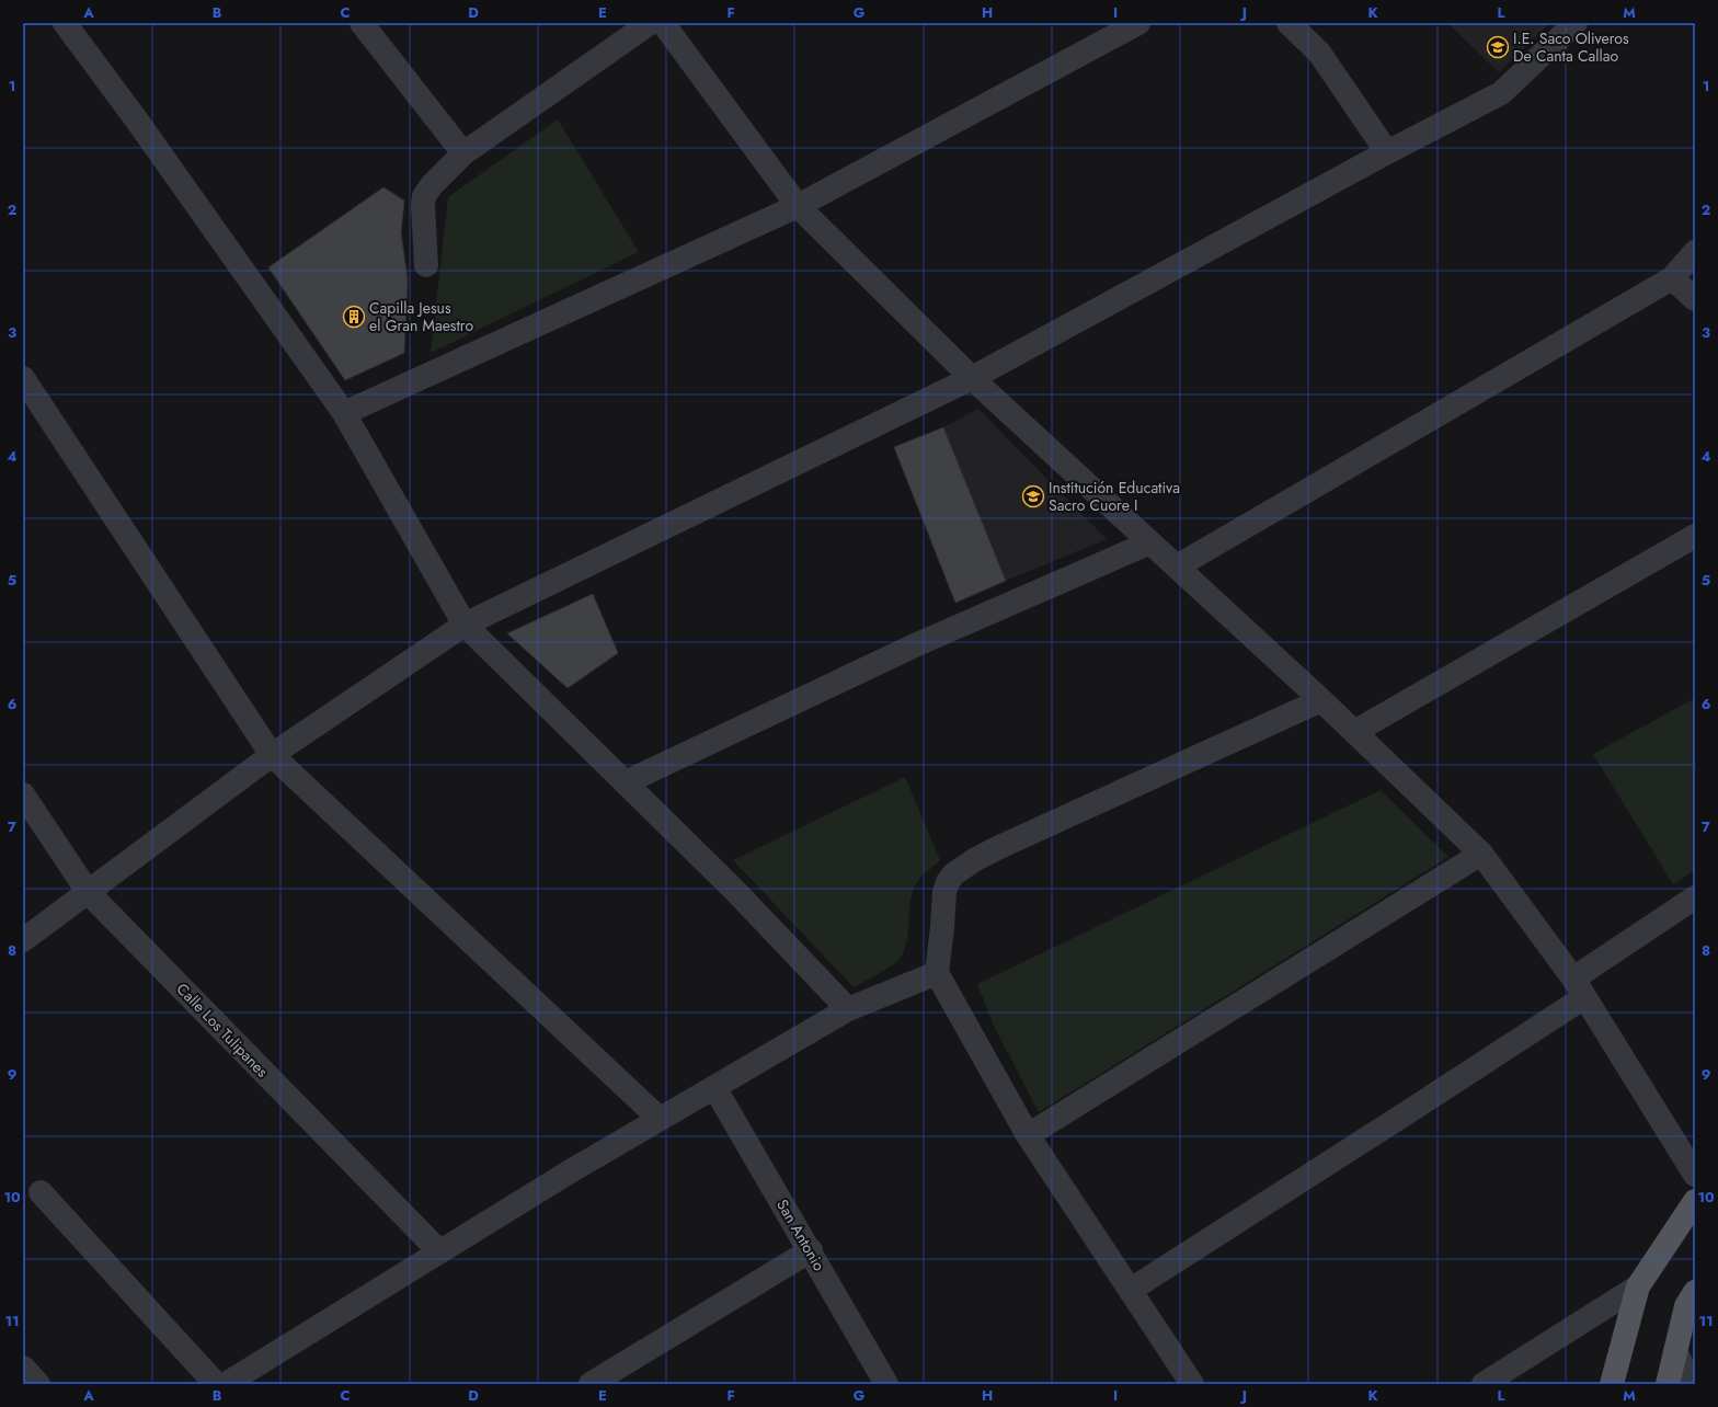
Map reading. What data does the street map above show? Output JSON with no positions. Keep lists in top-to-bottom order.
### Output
{
  "streets": {
    "street": ["Calle Los Tulipanes", "San Antonio"]
  },
  "places": {
    "school or university": ["I.E. Saco Oliveros De Canta Callao", "Institución Educativa Sacro Cuore I"],
    "building": ["Capilla Jesus el Gran Maestro"]
  },
  "grid": {
    "columns": [
      "A",
      "B",
      "C",
      "D",
      "E",
      "F",
      "G",
      "H",
      "I",
      "J",
      "K",
      "L",
      "M"
    ],
    "rows": [
      "1",
      "2",
      "3",
      "4",
      "5",
      "6",
      "7",
      "8",
      "9",
      "10",
      "11"
    ]
  }
}
